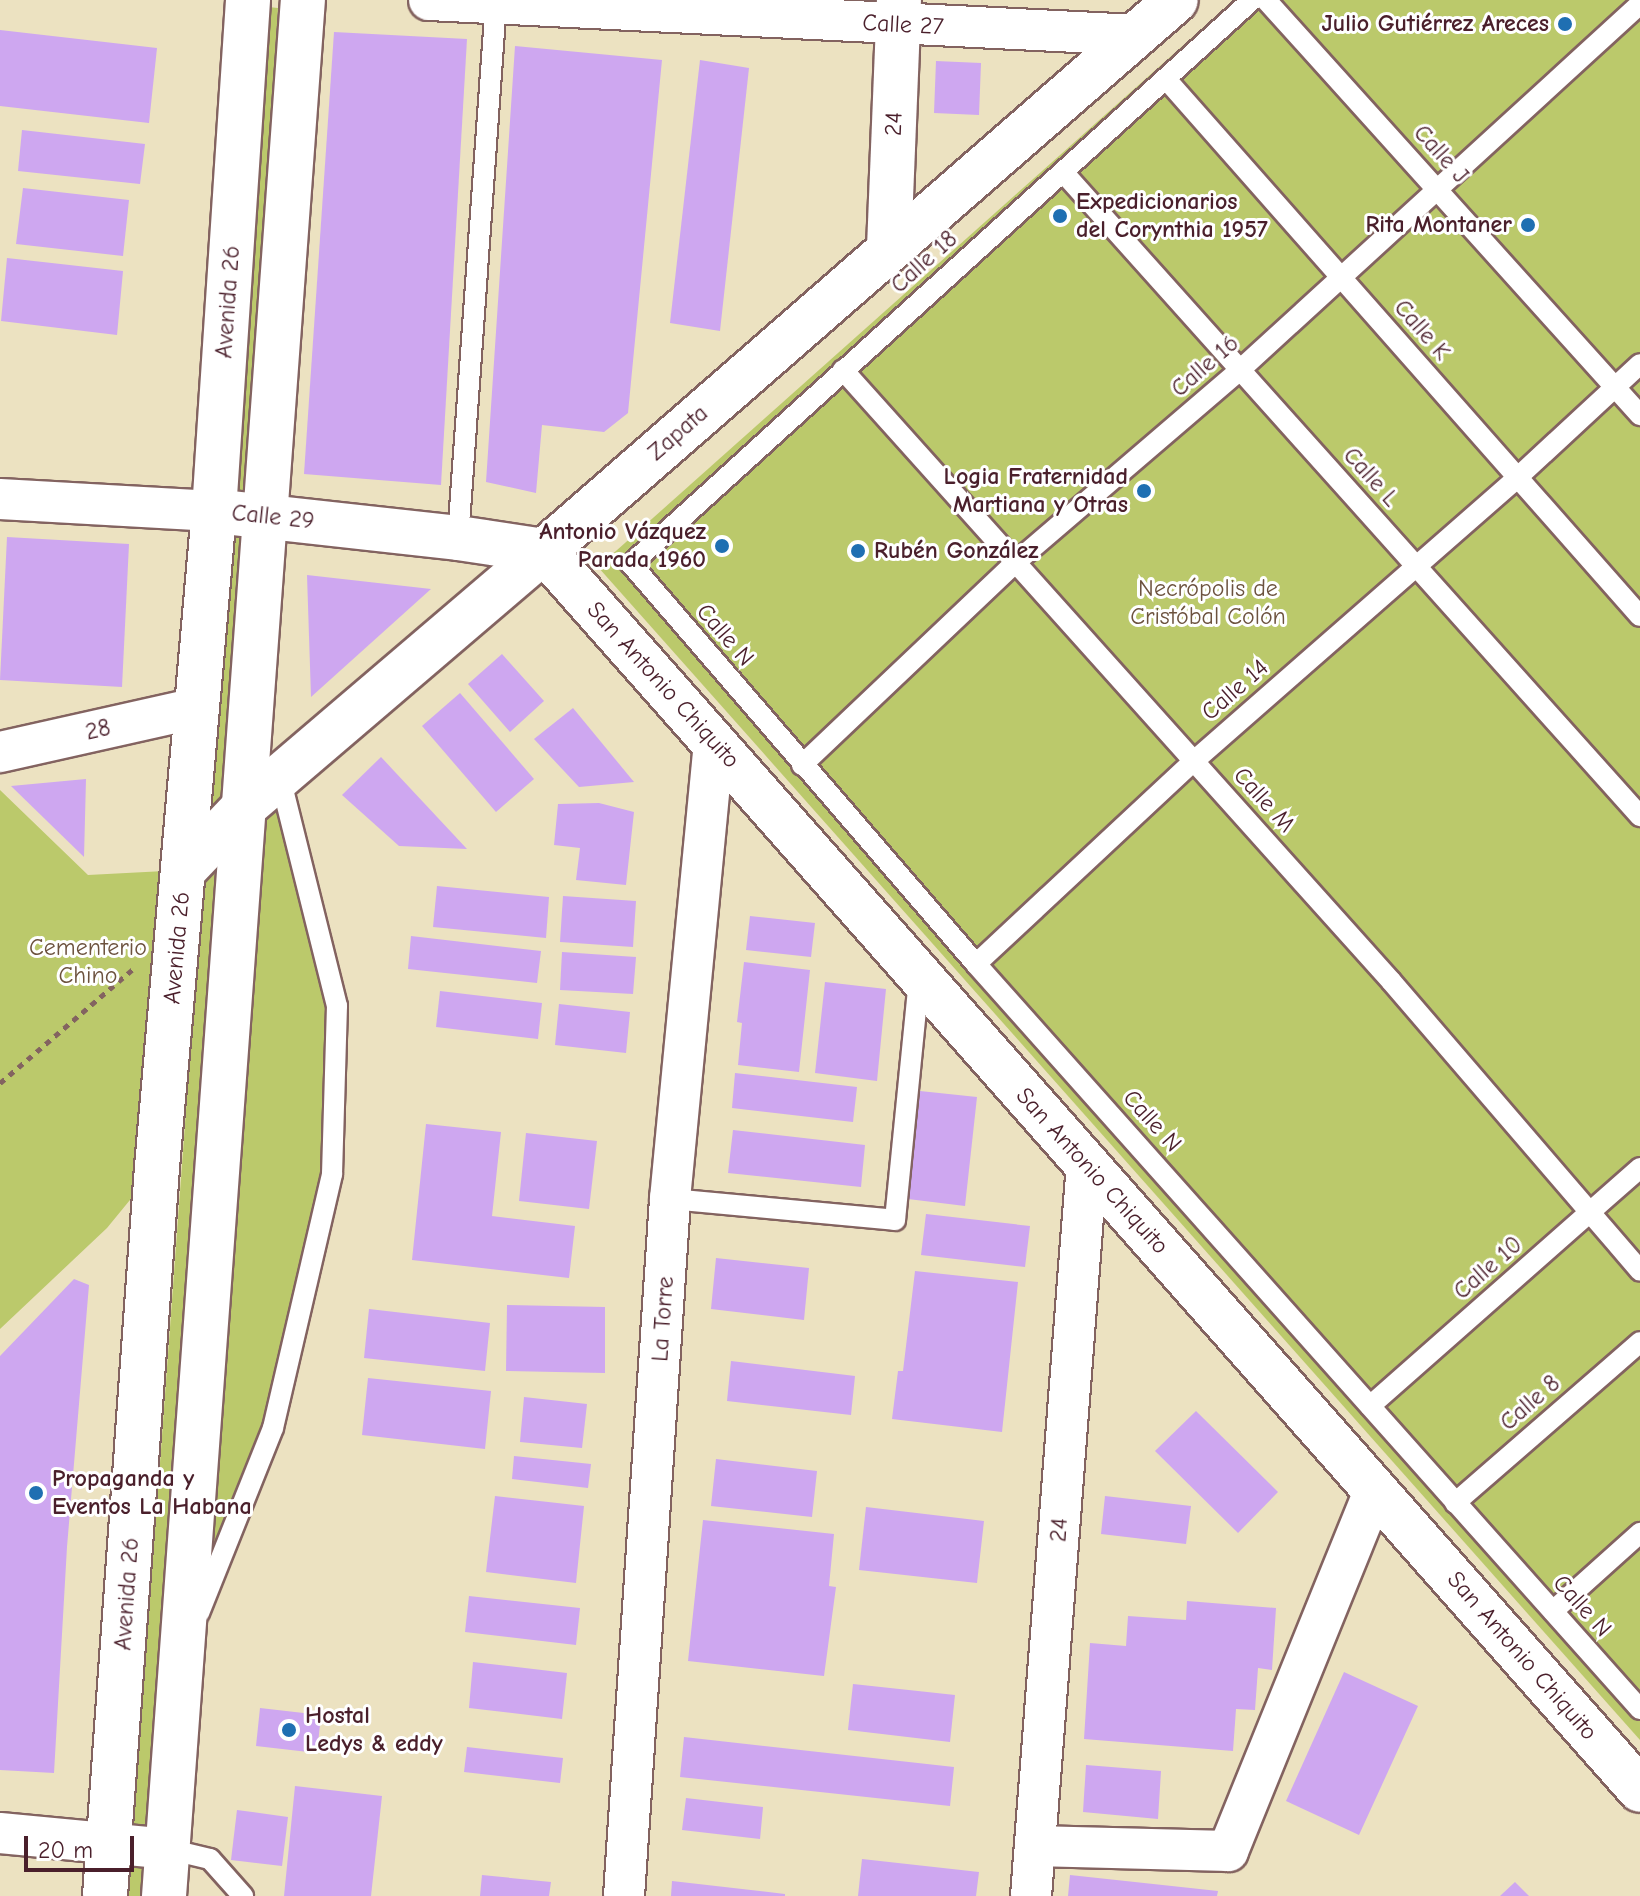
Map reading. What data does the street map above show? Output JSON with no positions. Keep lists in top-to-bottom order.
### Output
{
  "streets": {
    "main road": [
      "24",
      "Avenida 26",
      "Zapata",
      "Calle 29",
      "San Antonio Chiquito"
    ],
    "street": ["Calle 27", "28", "La Torre"],
    "lane": [
      "Calle J",
      "Calle 18",
      "Calle K",
      "Calle 16",
      "Calle L",
      "Calle N",
      "Calle 14",
      "Calle M",
      "Calle 10",
      "Calle 8"
    ]
  },
  "crossings": [
    ["Calle 27", "24"],
    ["Calle 27", "Zapata"],
    ["24", "Zapata"],
    ["24", "San Antonio Chiquito"],
    ["Calle J", "Calle 16"],
    ["Calle J", "Calle 14"],
    ["Calle 18", "Calle K"],
    ["Calle 18", "Calle L"],
    ["Calle 18", "Calle N"],
    ["Calle 18", "Calle M"],
    ["Avenida 26", "Zapata"],
    ["Avenida 26", "Calle 29"],
    ["Avenida 26", "28"],
    ["Calle K", "Calle 16"],
    ["Calle K", "Calle 14"],
    ["Calle 16", "Calle L"],
    ["Calle 16", "Calle N"],
    ["Calle 16", "Calle M"],
    ["Zapata", "Calle 29"],
    ["Zapata", "San Antonio Chiquito"],
    ["Calle L", "Calle 14"],
    ["Calle 29", "San Antonio Chiquito"],
    ["Calle N", "Calle 14"],
    ["Calle N", "Calle 10"],
    ["Calle N", "Calle 8"],
    ["San Antonio Chiquito", "La Torre"],
    ["Calle 14", "Calle M"],
    ["Calle M", "Calle 10"]
  ],
  "parks": ["Necrópolis de Cristóbal Colón", "Cementerio Chino"],
  "places": [
    "Julio Gutiérrez Areces",
    "Expedicionarios del Corynthia 1957",
    "Rita Montaner",
    "Logia Fraternidad Martiana y Otras",
    "Antonio Vázquez Parada 1960",
    "Rubén González",
    "Propaganda y Eventos La Habana",
    "Hostal Ledys & eddy"
  ],
  "scale_bar": "20 m"
}
